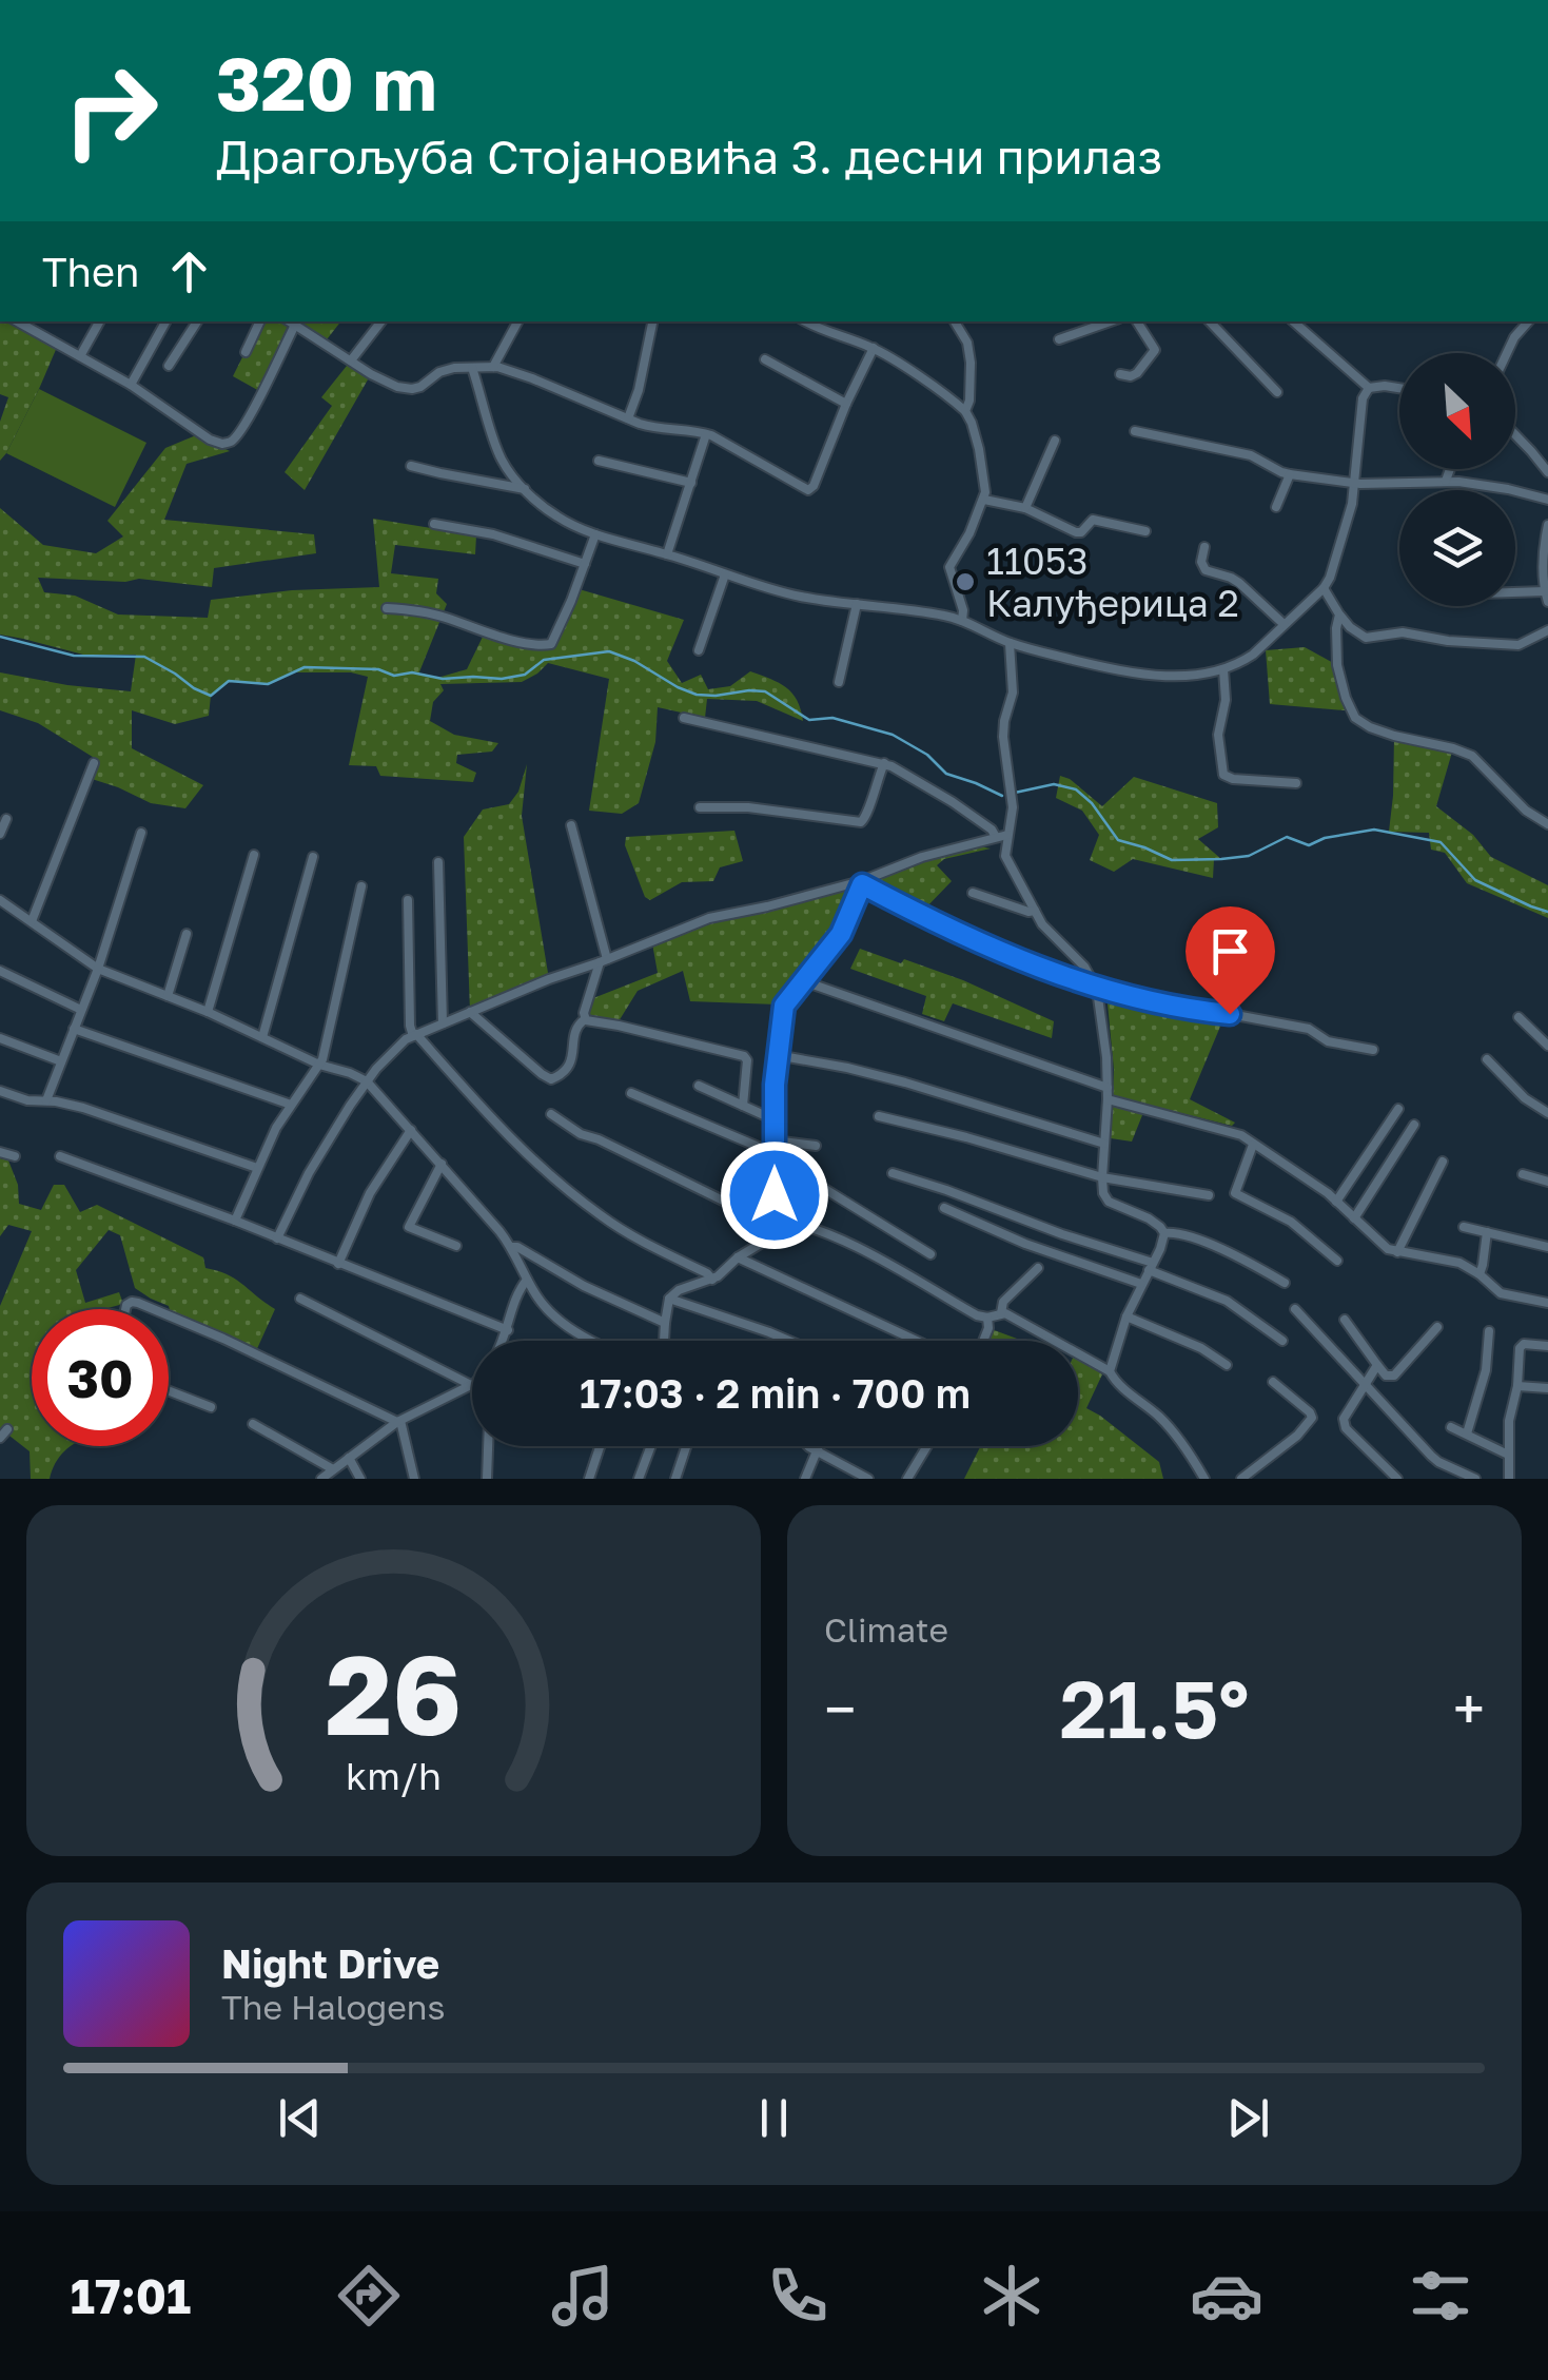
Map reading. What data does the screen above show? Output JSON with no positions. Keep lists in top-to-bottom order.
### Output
{
  "places": ["11053 Калуђерица 2"],
  "north": "bottom right",
  "page": {
    "turn": ["320 m", "Драгољуба Стојановића 3. десни прилаз"],
    "then": "Then",
    "limit": "30",
    "trip": "17:03 · 2 min · 700 m",
    "tile": "Climate",
    "heat": ["−", "21.5°", "+"],
    "song": ["Night Drive", "The Halogens"],
    "tabs": "17:01",
    "gauge": ["26", "km/h"]
  }
}
